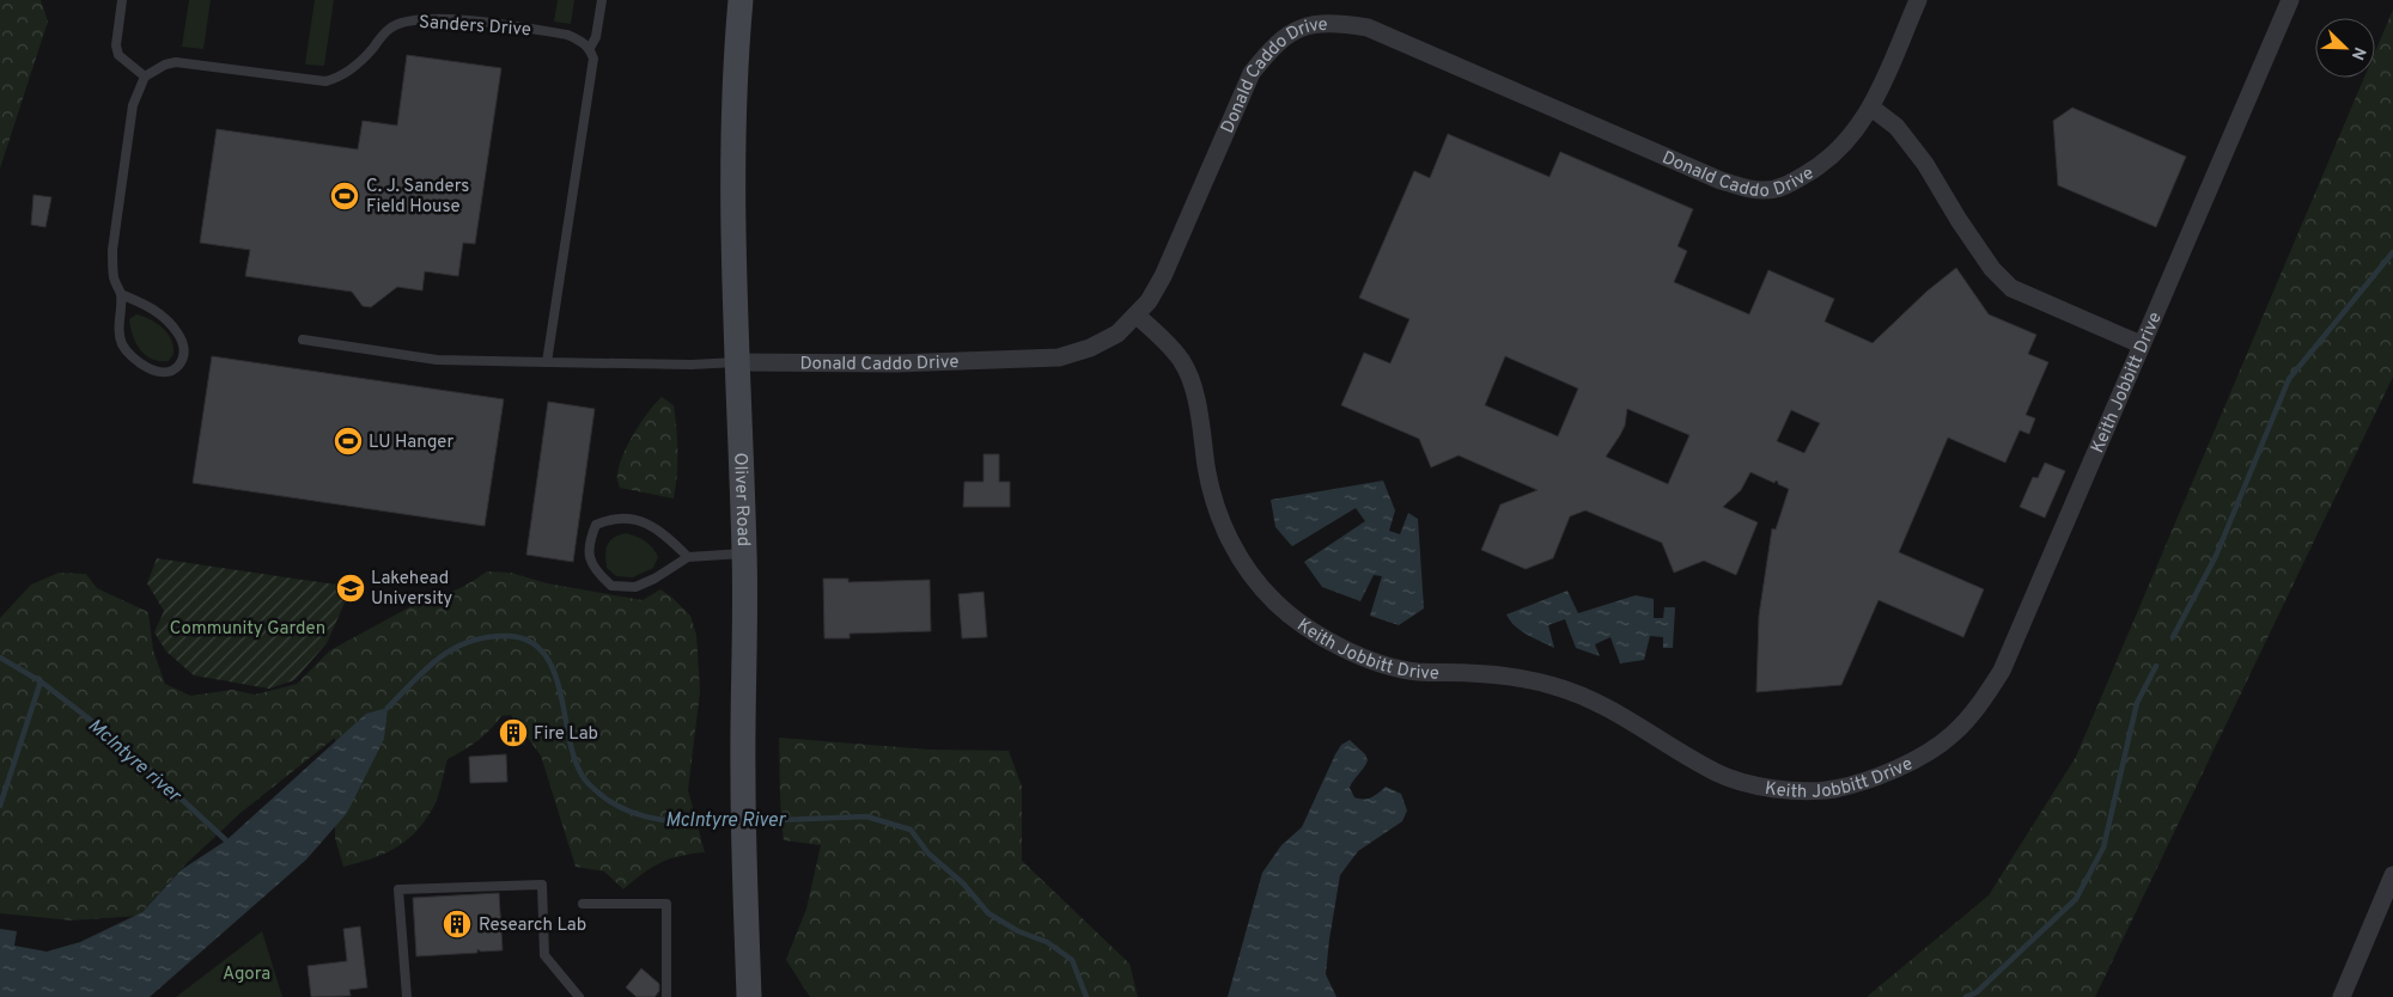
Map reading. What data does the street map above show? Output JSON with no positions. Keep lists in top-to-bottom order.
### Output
{
  "streets": {
    "main road": ["Oliver Road"],
    "street": ["Donald Caddo Drive", "Keith Jobbitt Drive"],
    "lane": ["Sanders Drive"]
  },
  "crossings": [
    ["Donald Caddo Drive", "Keith Jobbitt Drive"],
    ["Donald Caddo Drive", "Oliver Road"]
  ],
  "water": ["McIntyre river", "McIntyre River"],
  "parks": ["Community Garden", "Agora"],
  "places": {
    "sports": ["C. J. Sanders Field House", "LU Hanger"],
    "school or university": ["Lakehead University"],
    "building": ["Fire Lab", "Research Lab"]
  },
  "north": "bottom right"
}
